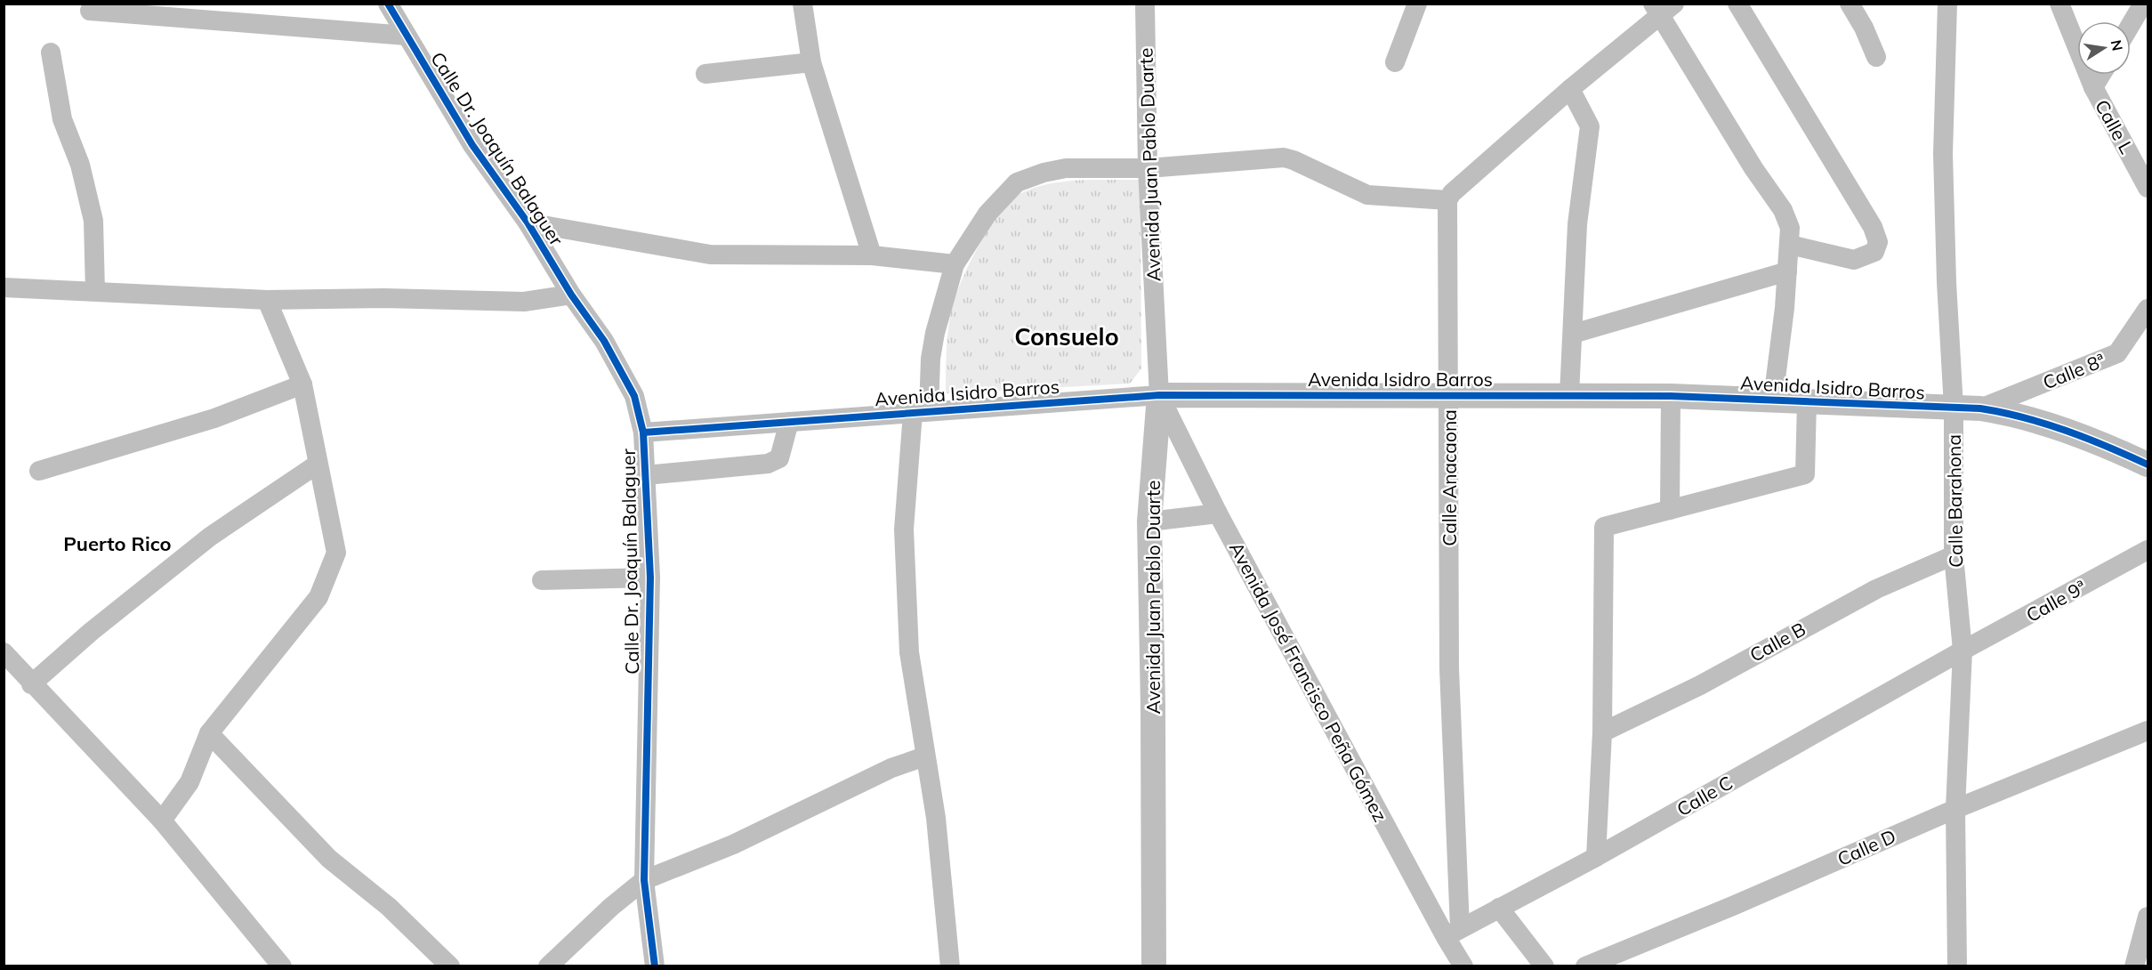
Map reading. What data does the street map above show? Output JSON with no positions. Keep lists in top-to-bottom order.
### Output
{
  "streets": {
    "street": [
      "Calle L",
      "Calle Dr. Joaquín Balaguer",
      "Avenida Juan Pablo Duarte",
      "Calle 8ª",
      "Avenida Isidro Barros",
      "Calle Anacaona",
      "Calle Barahona",
      "Calle 9ª",
      "Calle B",
      "Avenida José Francisco Peña Gómez",
      "Calle C",
      "Calle D"
    ]
  },
  "crossings": [
    ["Calle Dr. Joaquín Balaguer", "Avenida Isidro Barros"],
    ["Avenida Juan Pablo Duarte", "Avenida Isidro Barros"],
    ["Avenida Juan Pablo Duarte", "Avenida José Francisco Peña Gómez"],
    ["Calle 8ª", "Avenida Isidro Barros"],
    ["Avenida Isidro Barros", "Calle Anacaona"],
    ["Avenida Isidro Barros", "Calle Barahona"],
    ["Avenida Isidro Barros", "Avenida José Francisco Peña Gómez"],
    ["Calle Anacaona", "Avenida José Francisco Peña Gómez"],
    ["Calle Anacaona", "Calle C"],
    ["Calle Barahona", "Calle 9ª"],
    ["Calle Barahona", "Calle B"],
    ["Calle Barahona", "Calle C"],
    ["Calle Barahona", "Calle D"],
    ["Calle 9ª", "Calle C"],
    ["Avenida José Francisco Peña Gómez", "Calle C"]
  ],
  "districts": ["Consuelo", "Puerto Rico"],
  "north": "right"
}
